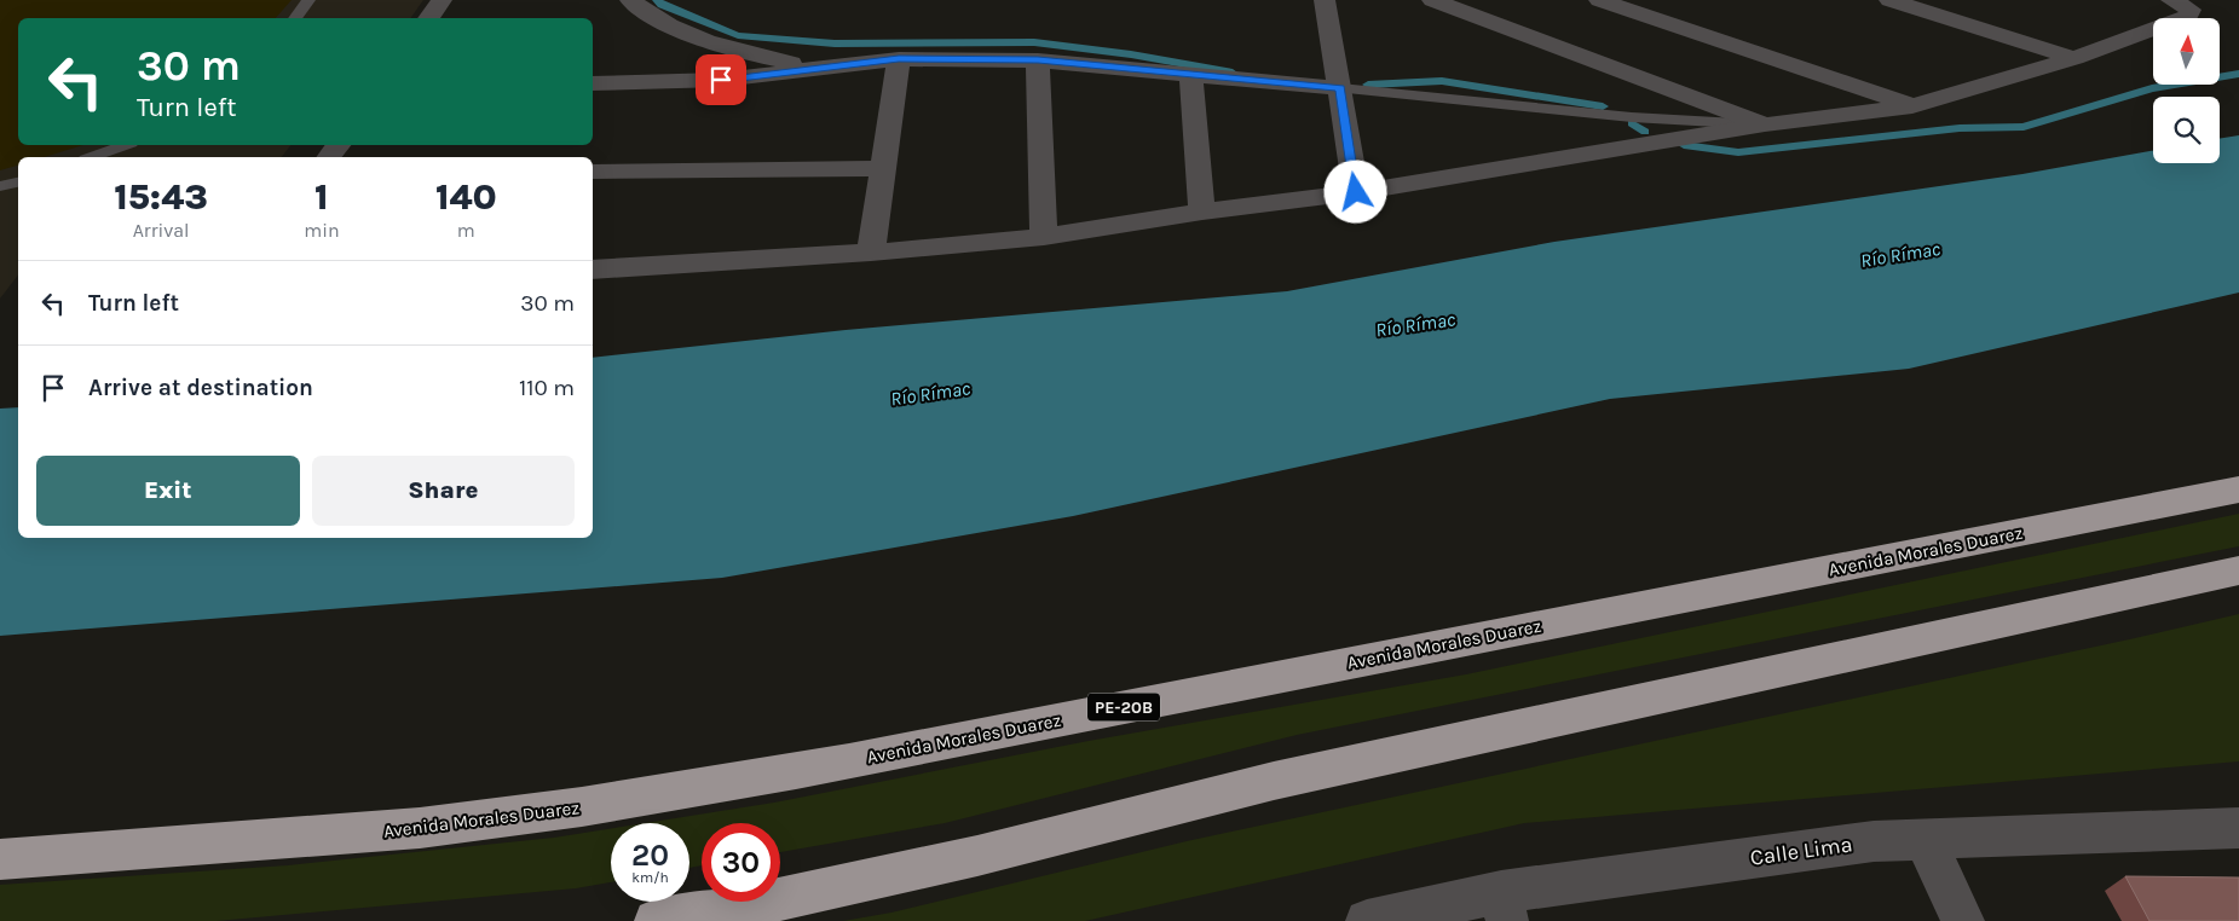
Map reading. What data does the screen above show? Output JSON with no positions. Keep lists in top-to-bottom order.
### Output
{
  "streets": {
    "highway": ["Avenida Morales Duarez", "PE-20B"],
    "street": ["Calle Lima"]
  },
  "water": ["Río Rímac"],
  "north": "top",
  "page": {
    "turn": ["30 m", "Turn left"],
    "eta": [
      "15:43",
      "Arrival",
      "1",
      "min",
      "140",
      "m"
    ],
    "list": [
      {
        "name": "Turn left",
        "value": "30 m"
      },
      {
        "name": "Arrive at destination",
        "value": "110 m"
      }
    ],
    "buttons": ["Exit", "Share"],
    "speed": "20 km/h",
    "limit": "30"
  }
}
